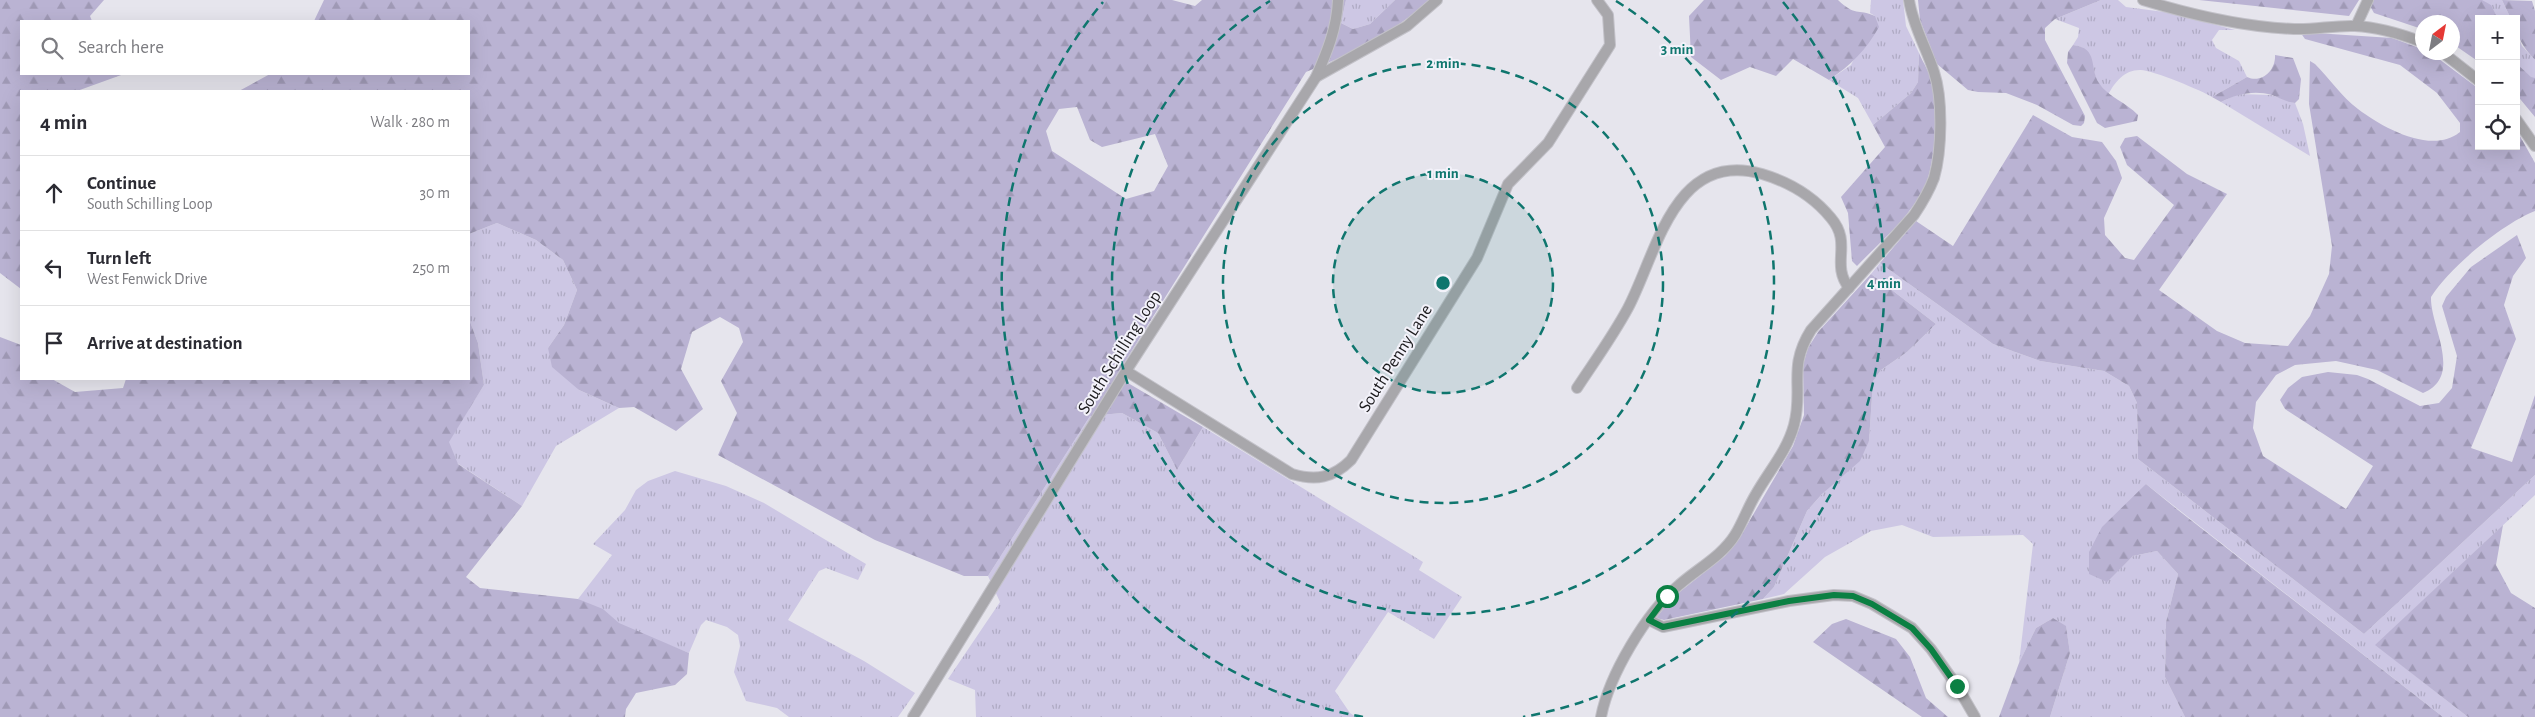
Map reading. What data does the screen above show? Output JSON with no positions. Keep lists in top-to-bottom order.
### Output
{
  "streets": {
    "street": ["South Schilling Loop", "South Penny Lane"]
  },
  "crossings": [
    ["South Schilling Loop", "South Penny Lane"]
  ],
  "north": "top right",
  "page": {
    "map_buttons": ["+", "−"],
    "search": "Search here",
    "heading": ["4 min", "Walk · 280 m"],
    "list": [
      ["Continue", "South Schilling Loop", "30 m"],
      ["Turn left", "West Fenwick Drive", "250 m"],
      "Arrive at destination"
    ]
  },
  "rings": [
    "3 min",
    "2 min",
    "1 min",
    "4 min"
  ]
}
